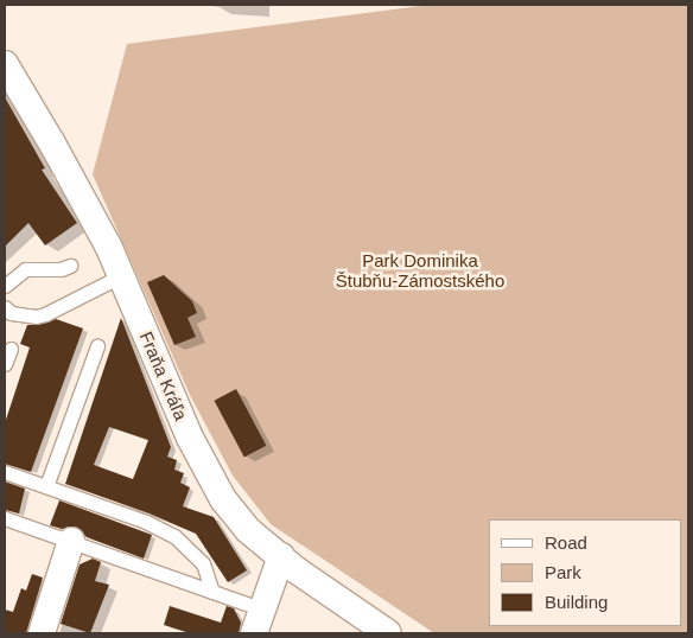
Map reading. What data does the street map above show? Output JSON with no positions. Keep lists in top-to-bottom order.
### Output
{
  "streets": {
    "street": ["Fraňa Kráľa"]
  },
  "parks": ["Park Dominika Štubňu-Zámostského"],
  "legend": ["Road", "Park", "Building"]
}
